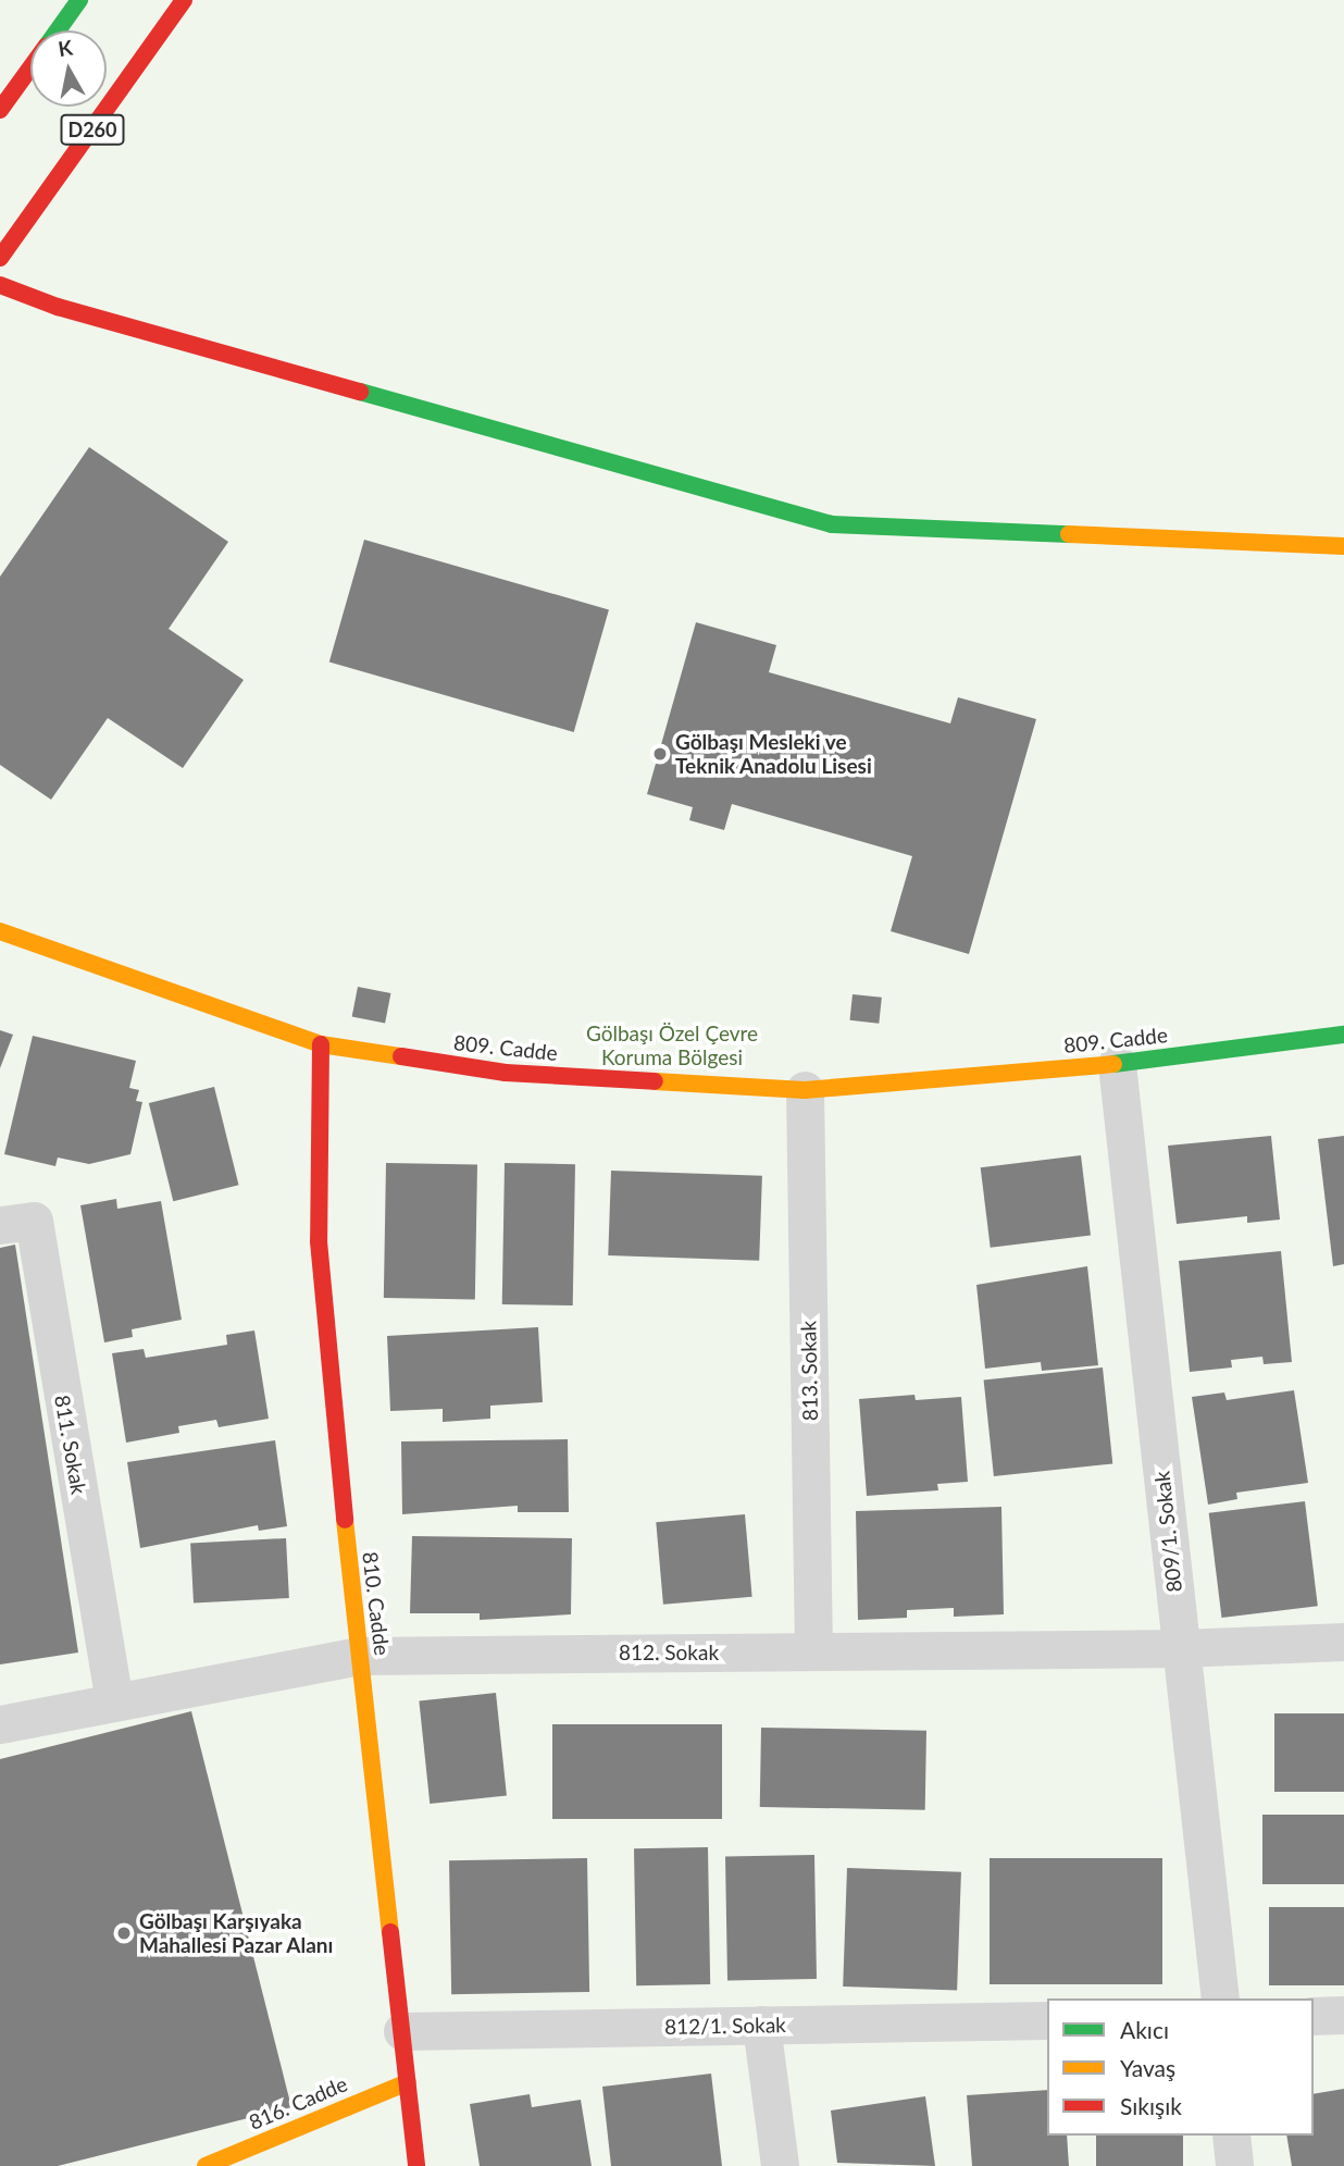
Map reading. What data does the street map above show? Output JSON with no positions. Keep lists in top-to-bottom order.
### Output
{
  "streets": {
    "main road": [
      "D260",
      "809. Cadde",
      "810. Cadde",
      "816. Cadde"
    ],
    "street": [
      "813. Sokak",
      "811. Sokak",
      "809/1. Sokak",
      "812. Sokak",
      "812/1. Sokak"
    ]
  },
  "crossings": [
    ["809. Cadde", "813. Sokak"],
    ["809. Cadde", "809/1. Sokak"],
    ["809. Cadde", "810. Cadde"],
    ["813. Sokak", "812. Sokak"],
    ["811. Sokak", "812. Sokak"],
    ["809/1. Sokak", "812. Sokak"],
    ["810. Cadde", "812. Sokak"],
    ["810. Cadde", "812/1. Sokak"],
    ["810. Cadde", "816. Cadde"]
  ],
  "parks": ["Gölbaşı Özel Çevre Koruma Bölgesi"],
  "places": ["Gölbaşı Mesleki ve Teknik Anadolu Lisesi", "Gölbaşı Karşıyaka Mahallesi Pazar Alanı"],
  "legend": ["Akıcı", "Yavaş", "Sıkışık"],
  "north": "top"
}
